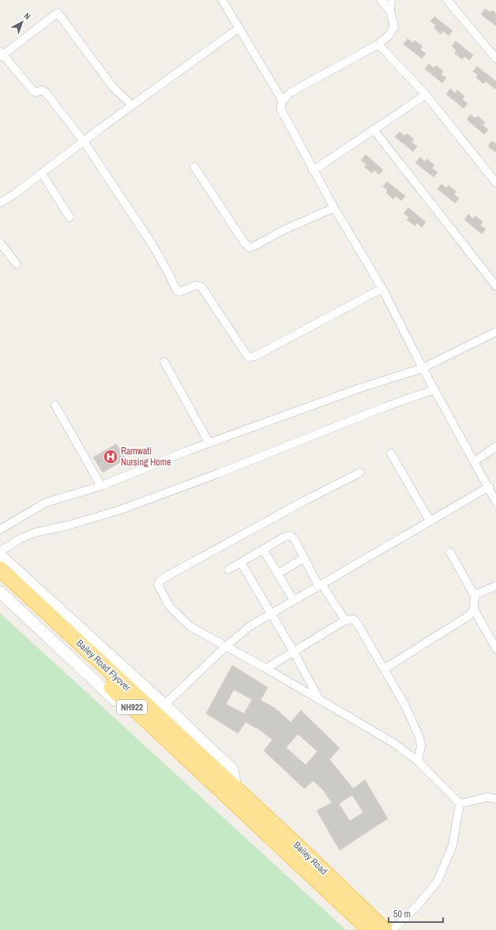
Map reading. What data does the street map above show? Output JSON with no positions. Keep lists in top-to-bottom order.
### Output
{
  "streets": {
    "highway": ["Bailey Road Flyover", "NH922", "Bailey Road"]
  },
  "crossings": [
    ["Bailey Road Flyover", "Bailey Road"]
  ],
  "places": {
    "hospital": ["Ramwati Nursing Home"]
  },
  "scale_bar": "50 m",
  "north": "top right"
}
